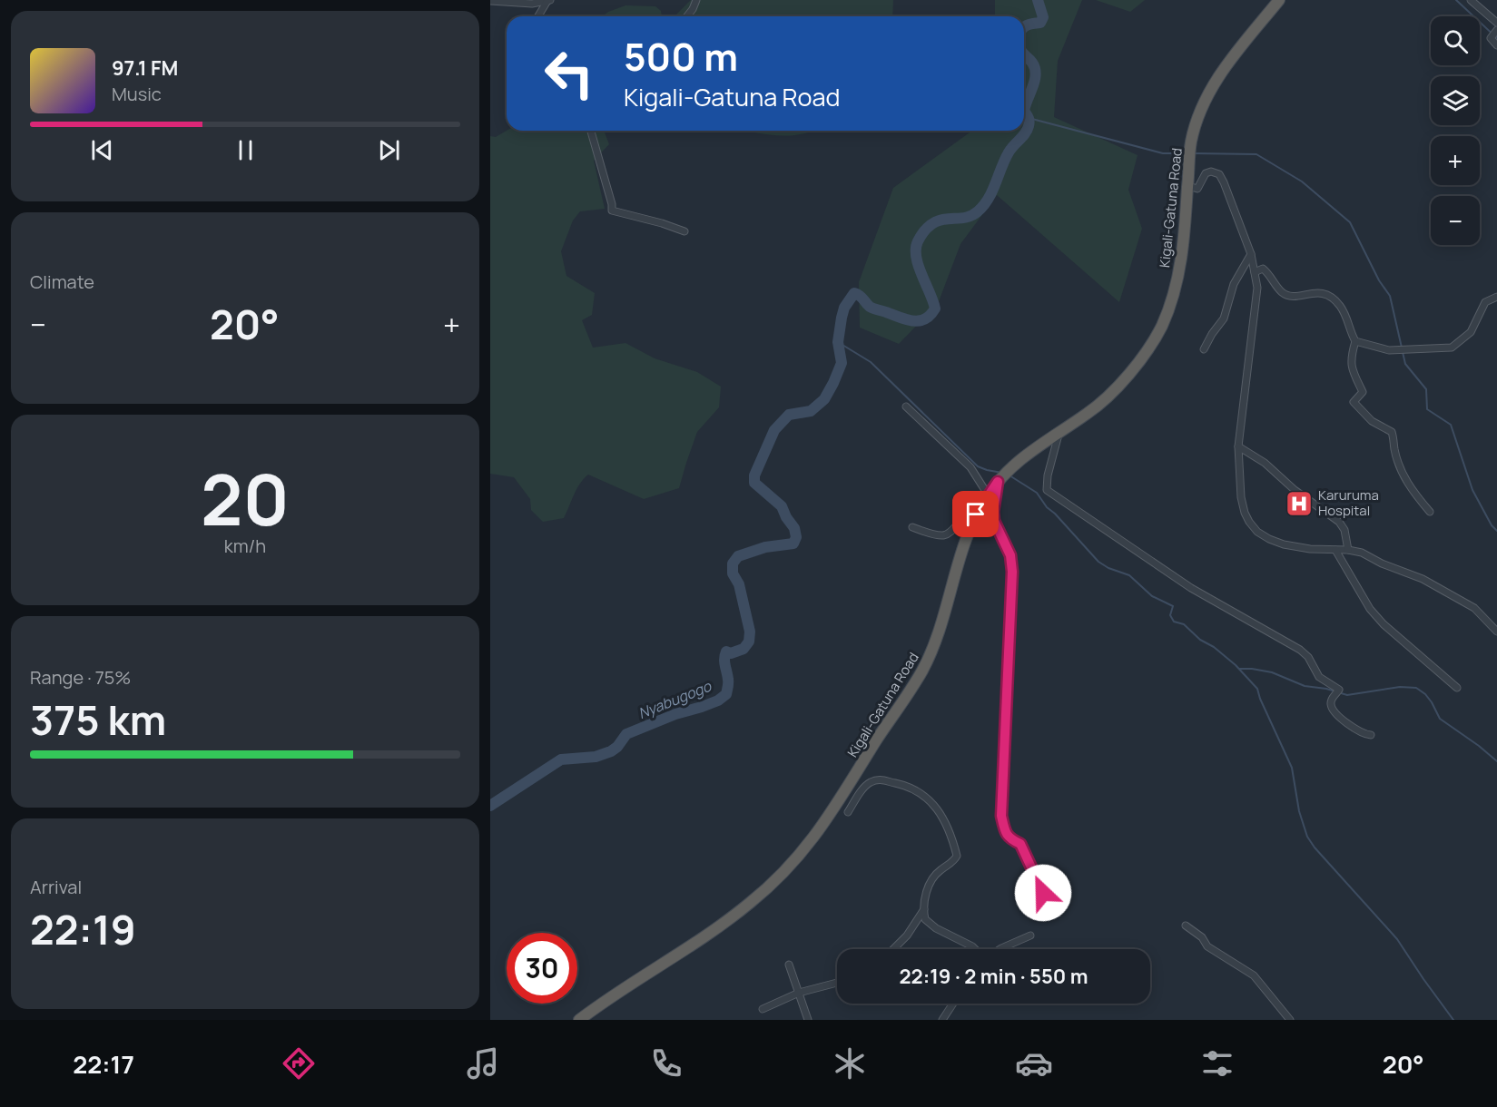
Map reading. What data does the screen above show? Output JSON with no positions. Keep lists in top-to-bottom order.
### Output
{
  "streets": {
    "highway": ["Kigali-Gatuna Road"]
  },
  "water": ["Nyabugogo"],
  "places": {
    "hospital": ["Karuruma Hospital"]
  },
  "page": {
    "map_buttons": ["+", "−"],
    "turn": ["500 m", "Kigali-Gatuna Road"],
    "song": ["97.1 FM", "Music"],
    "tile": [
      "Climate",
      ["20", "km/h"],
      ["Range · 75%", "375 km"],
      ["Arrival", "22:19"]
    ],
    "heat": ["−", "20°", "+"],
    "limit": "30",
    "trip": "22:19 · 2 min · 550 m",
    "tabs": ["22:17", "20°"]
  }
}
